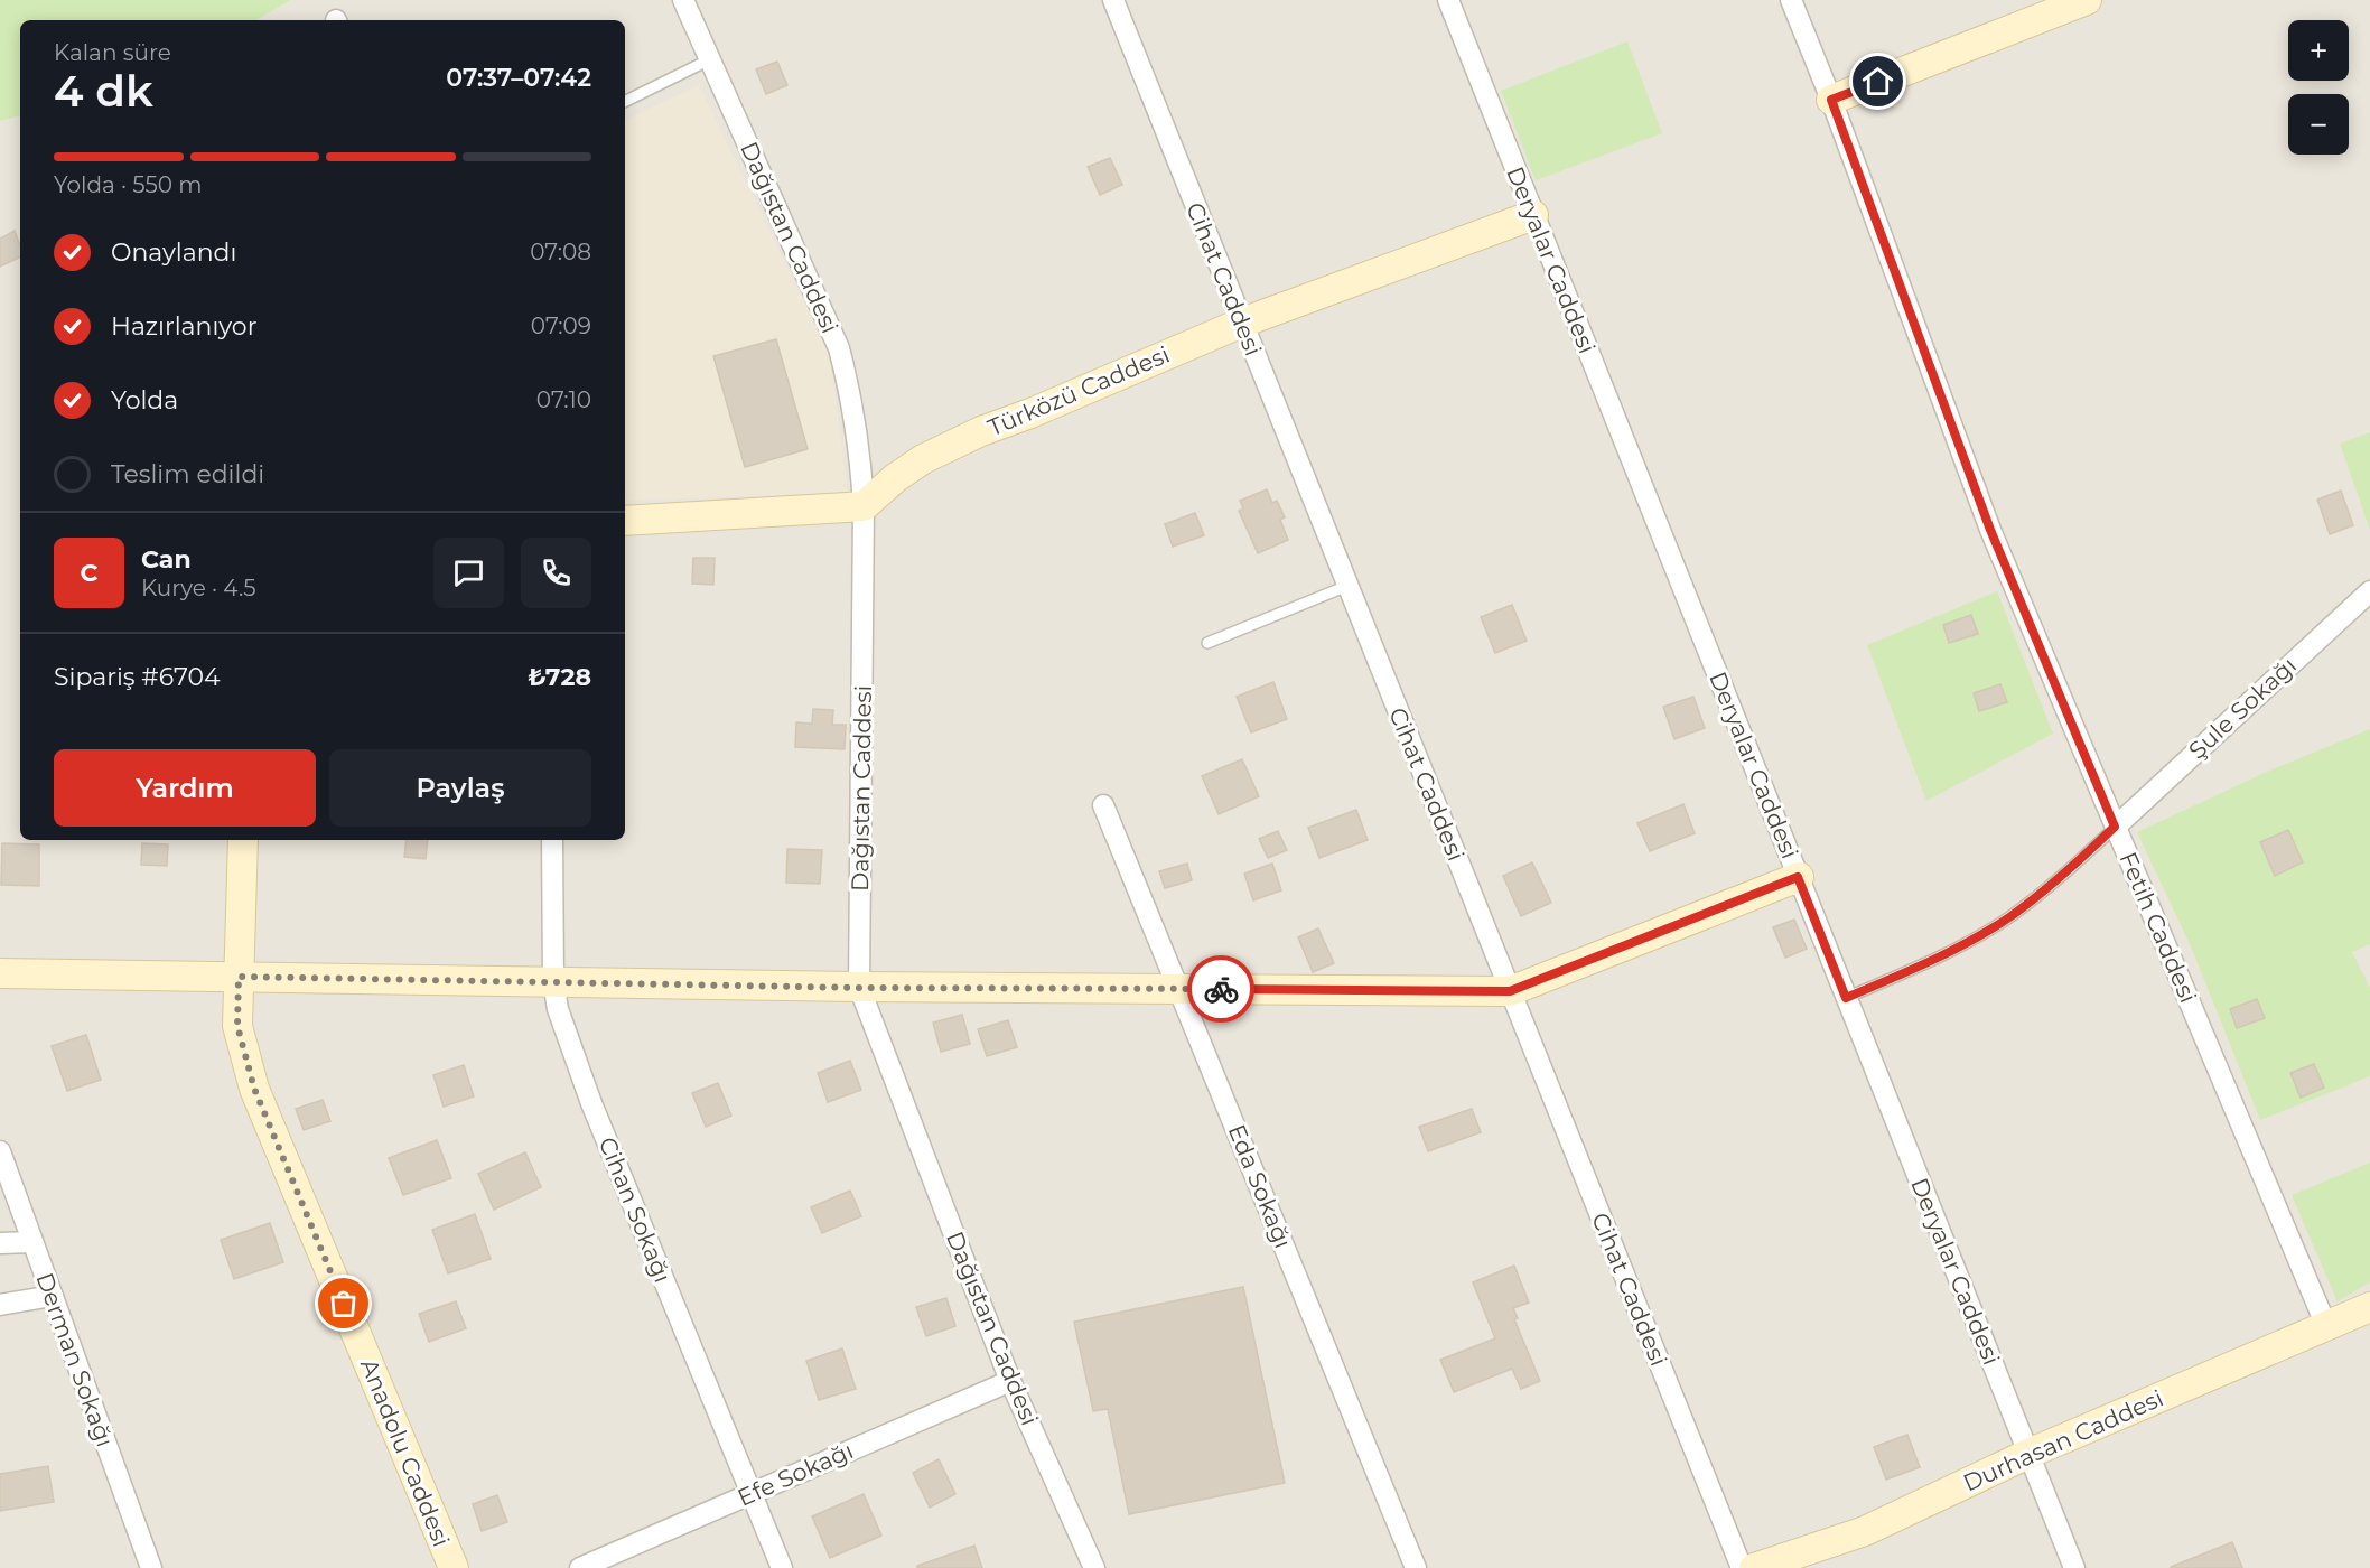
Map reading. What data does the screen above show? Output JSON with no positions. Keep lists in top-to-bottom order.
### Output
{
  "streets": {
    "street": [
      "Dağıstan Caddesi",
      "Deryalar Caddesi",
      "Cihat Caddesi",
      "Türközü Caddesi",
      "Şule Sokağı",
      "Fetih Caddesi",
      "Eda Sokağı",
      "Cihan Sokağı",
      "Derman Sokağı",
      "Durhasan Caddesi",
      "Anadolu Caddesi",
      "Efe Sokağı"
    ]
  },
  "crossings": [
    ["Dağıstan Caddesi", "Türközü Caddesi"],
    ["Dağıstan Caddesi", "Efe Sokağı"],
    ["Deryalar Caddesi", "Türközü Caddesi"],
    ["Deryalar Caddesi", "Durhasan Caddesi"],
    ["Cihat Caddesi", "Türközü Caddesi"],
    ["Şule Sokağı", "Fetih Caddesi"],
    ["Fetih Caddesi", "Durhasan Caddesi"],
    ["Cihan Sokağı", "Efe Sokağı"]
  ],
  "page": {
    "map_buttons": ["+", "−"],
    "heading": ["4 dk", "Kalan süre", "07:37–07:42"],
    "panel": [
      "Can",
      "Kurye · 4.5",
      "Sipariş #6704",
      "₺728"
    ],
    "bar": "Yolda · 550 m",
    "list": [
      ["Onaylandı", "07:08"],
      ["Hazırlanıyor", "07:09"],
      ["Yolda", "07:10"],
      "Teslim edildi"
    ],
    "round": "C",
    "buttons": ["Yardım", "Paylaş"]
  }
}
